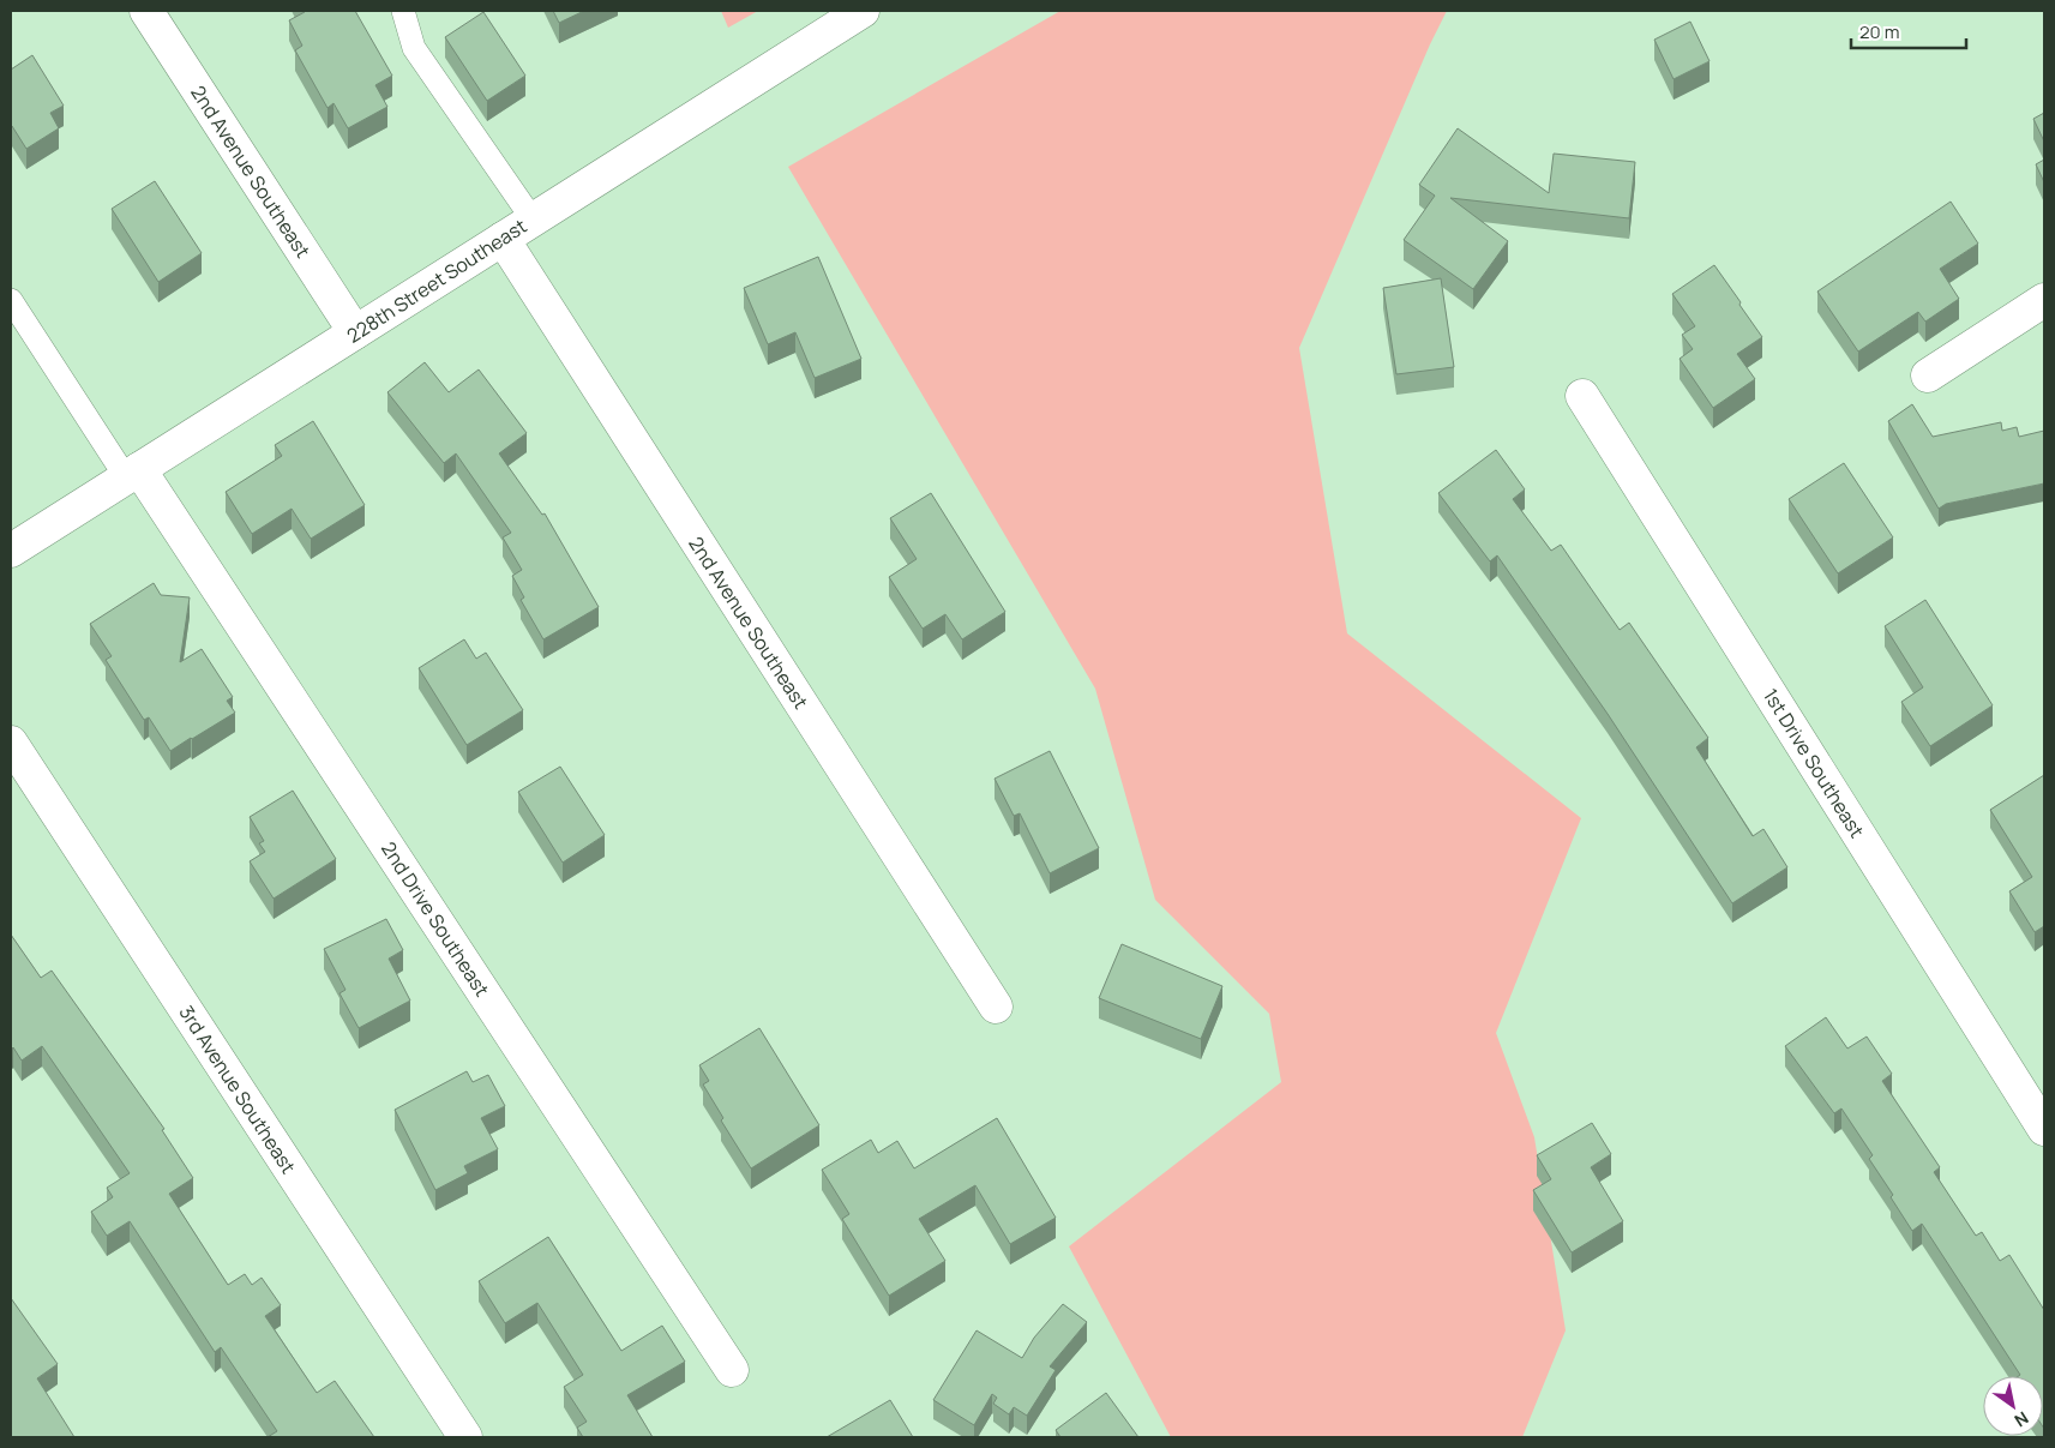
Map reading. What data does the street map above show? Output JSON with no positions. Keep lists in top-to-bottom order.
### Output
{
  "streets": {
    "street": [
      "2nd Avenue Southeast",
      "228th Street Southeast",
      "1st Drive Southeast",
      "2nd Drive Southeast",
      "3rd Avenue Southeast"
    ]
  },
  "crossings": [
    ["2nd Avenue Southeast", "228th Street Southeast"],
    ["228th Street Southeast", "2nd Drive Southeast"]
  ],
  "scale_bar": "20 m",
  "north": "bottom right"
}
